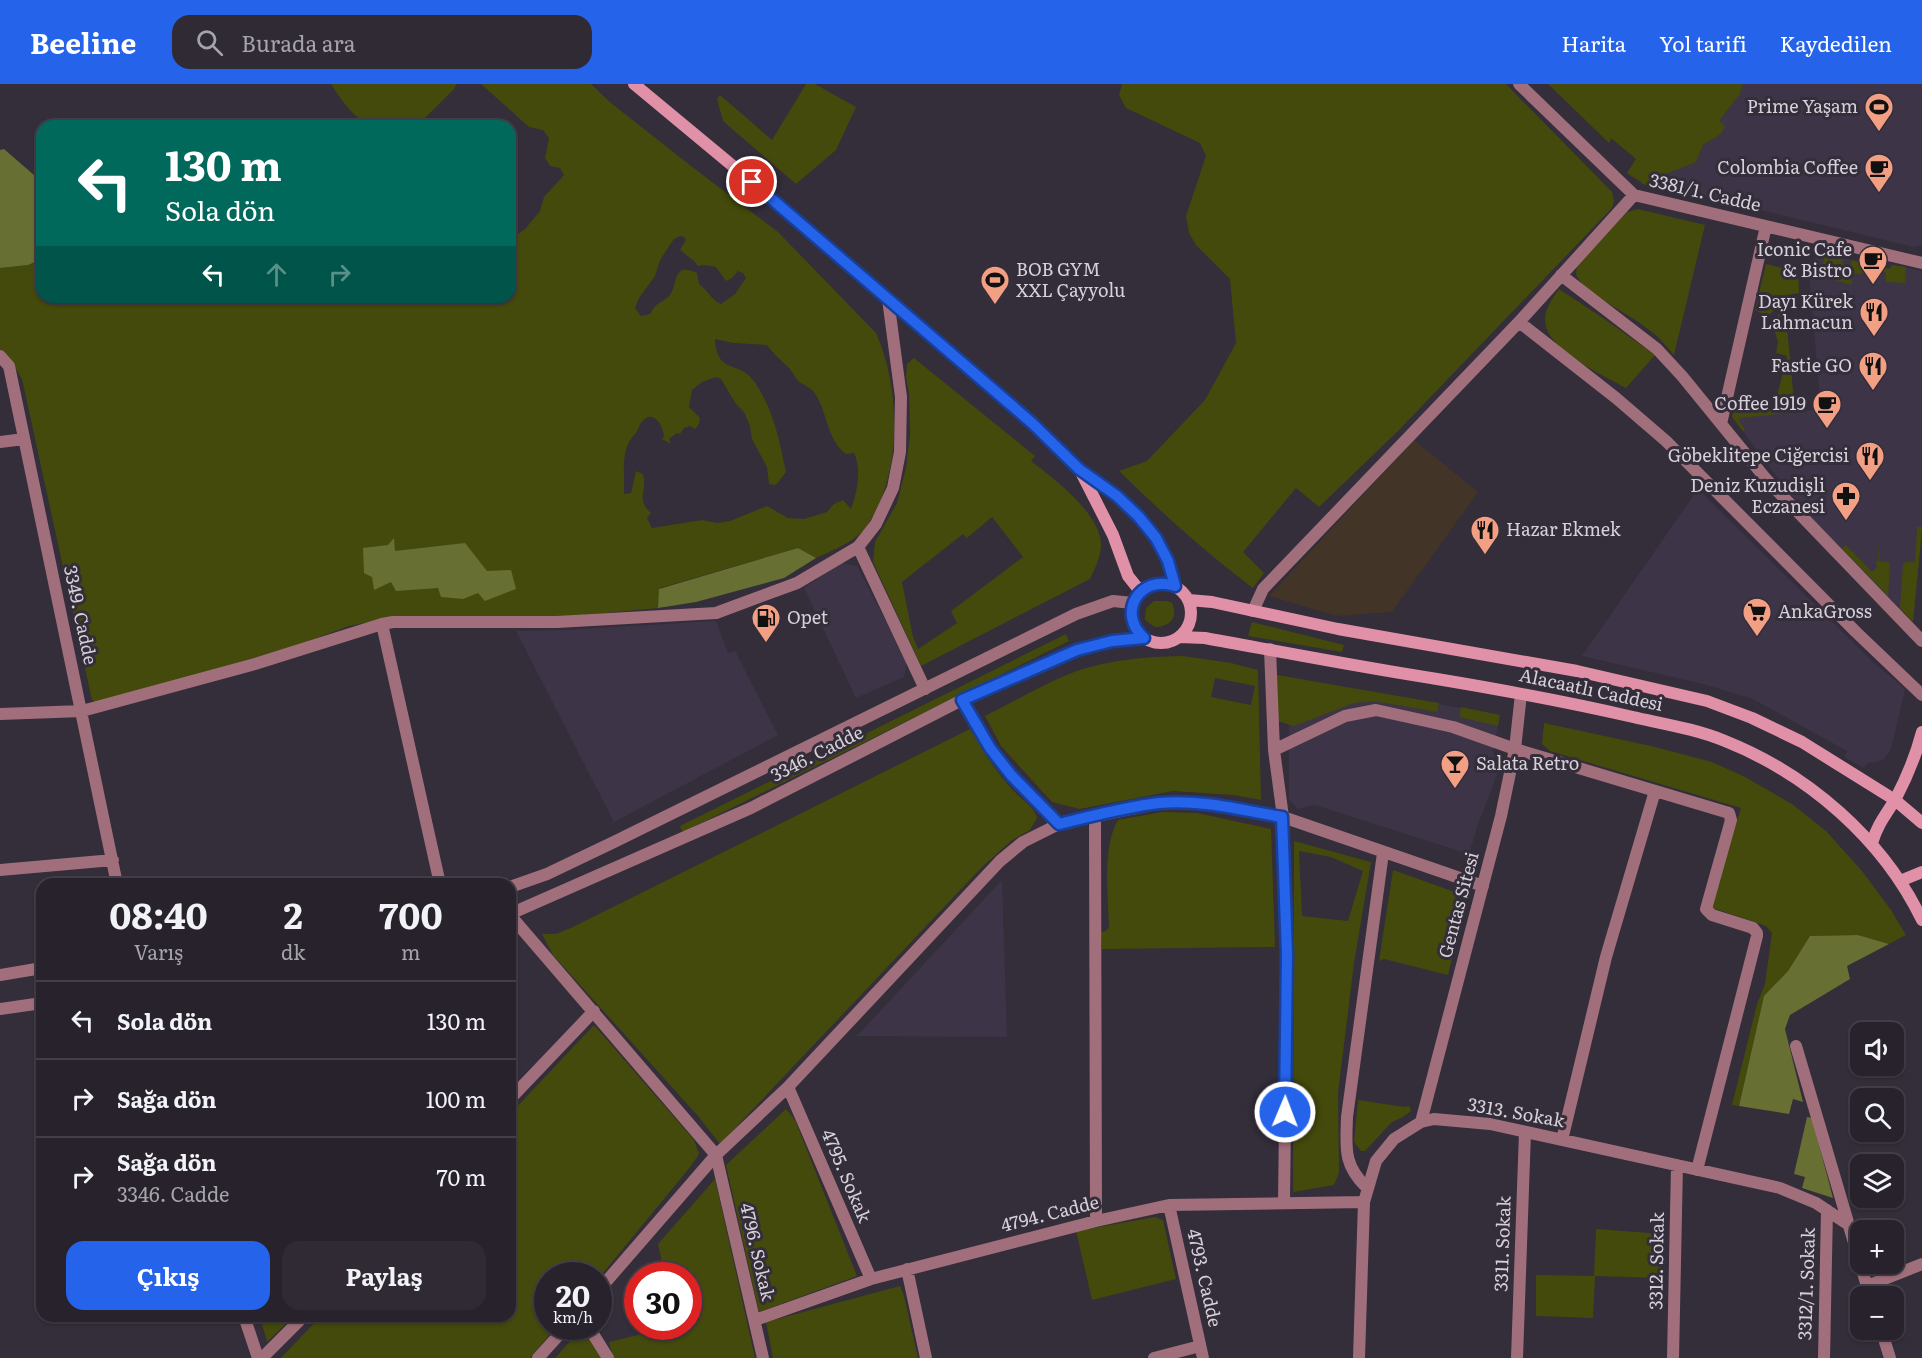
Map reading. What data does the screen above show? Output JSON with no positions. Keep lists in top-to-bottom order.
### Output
{
  "streets": {
    "main road": ["Alacaatlı Caddesi"],
    "street": [
      "3381/1. Cadde",
      "3349. Cadde",
      "3346. Cadde",
      "Gentas Sitesi",
      "3313. Sokak",
      "4795. Sokak",
      "4794. Cadde",
      "3311. Sokak",
      "4796. Sokak",
      "3312. Sokak",
      "4793. Cadde",
      "3312/1. Sokak"
    ]
  },
  "crossings": [
    ["Alacaatlı Caddesi", "3346. Cadde"],
    ["Alacaatlı Caddesi", "Gentas Sitesi"],
    ["Gentas Sitesi", "3313. Sokak"],
    ["3313. Sokak", "4794. Cadde"],
    ["3313. Sokak", "3311. Sokak"],
    ["3313. Sokak", "3312. Sokak"],
    ["3313. Sokak", "3312/1. Sokak"],
    ["4795. Sokak", "4794. Cadde"],
    ["4794. Cadde", "4796. Sokak"],
    ["4794. Cadde", "4793. Cadde"]
  ],
  "places": {
    "sports": ["Prime Yaşam", "BOB GYM XXL Çayyolu"],
    "cafe": ["Colombia Coffee", "Iconic Cafe & Bistro", "Coffee 1919"],
    "restaurant": [
      "Dayı Kürek Lahmacun",
      "Fastie GO",
      "Göbeklitepe Ciğercisi",
      "Hazar Ekmek"
    ],
    "pharmacy": ["Deniz Kuzudişli Eczanesi"],
    "supermarket": ["AnkaGross"],
    "fuel station": ["Opet"],
    "bar": ["Salata Retro"]
  },
  "page": {
    "header": "Beeline",
    "search": "Burada ara",
    "nav": ["Harita", "Yol tarifi", "Kaydedilen"],
    "turn": ["130 m", "Sola dön"],
    "eta": [
      "08:40",
      "Varış",
      "2",
      "dk",
      "700",
      "m"
    ],
    "list": [
      {
        "name": "Sola dön",
        "value": "130 m"
      },
      {
        "name": "Sağa dön",
        "value": "100 m"
      },
      {
        "name": "Sağa dön",
        "note": "3346. Cadde",
        "value": "70 m"
      }
    ],
    "map_buttons": ["+", "−"],
    "buttons": ["Çıkış", "Paylaş"],
    "speed": "20 km/h",
    "limit": "30"
  }
}
